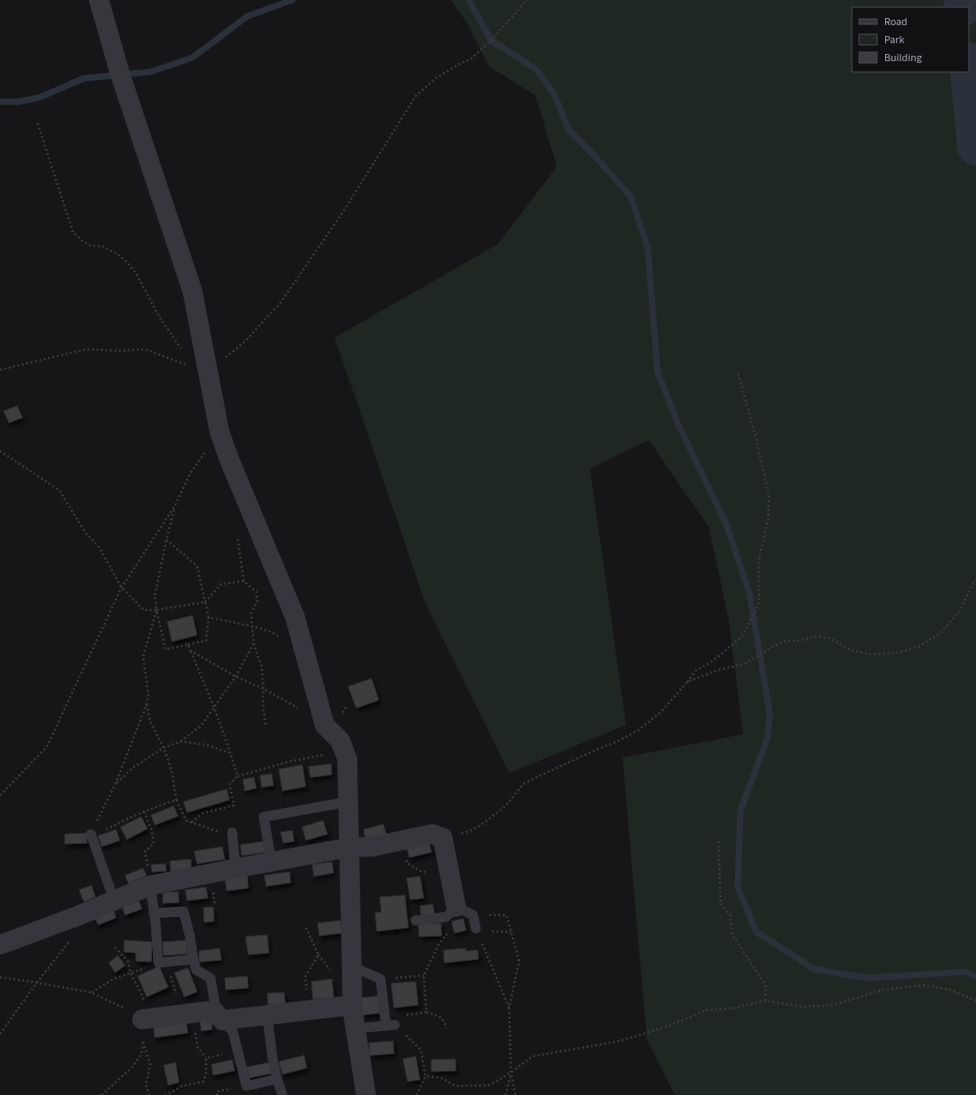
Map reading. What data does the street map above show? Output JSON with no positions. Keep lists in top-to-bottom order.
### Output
{
  "legend": ["Road", "Park", "Building"]
}
